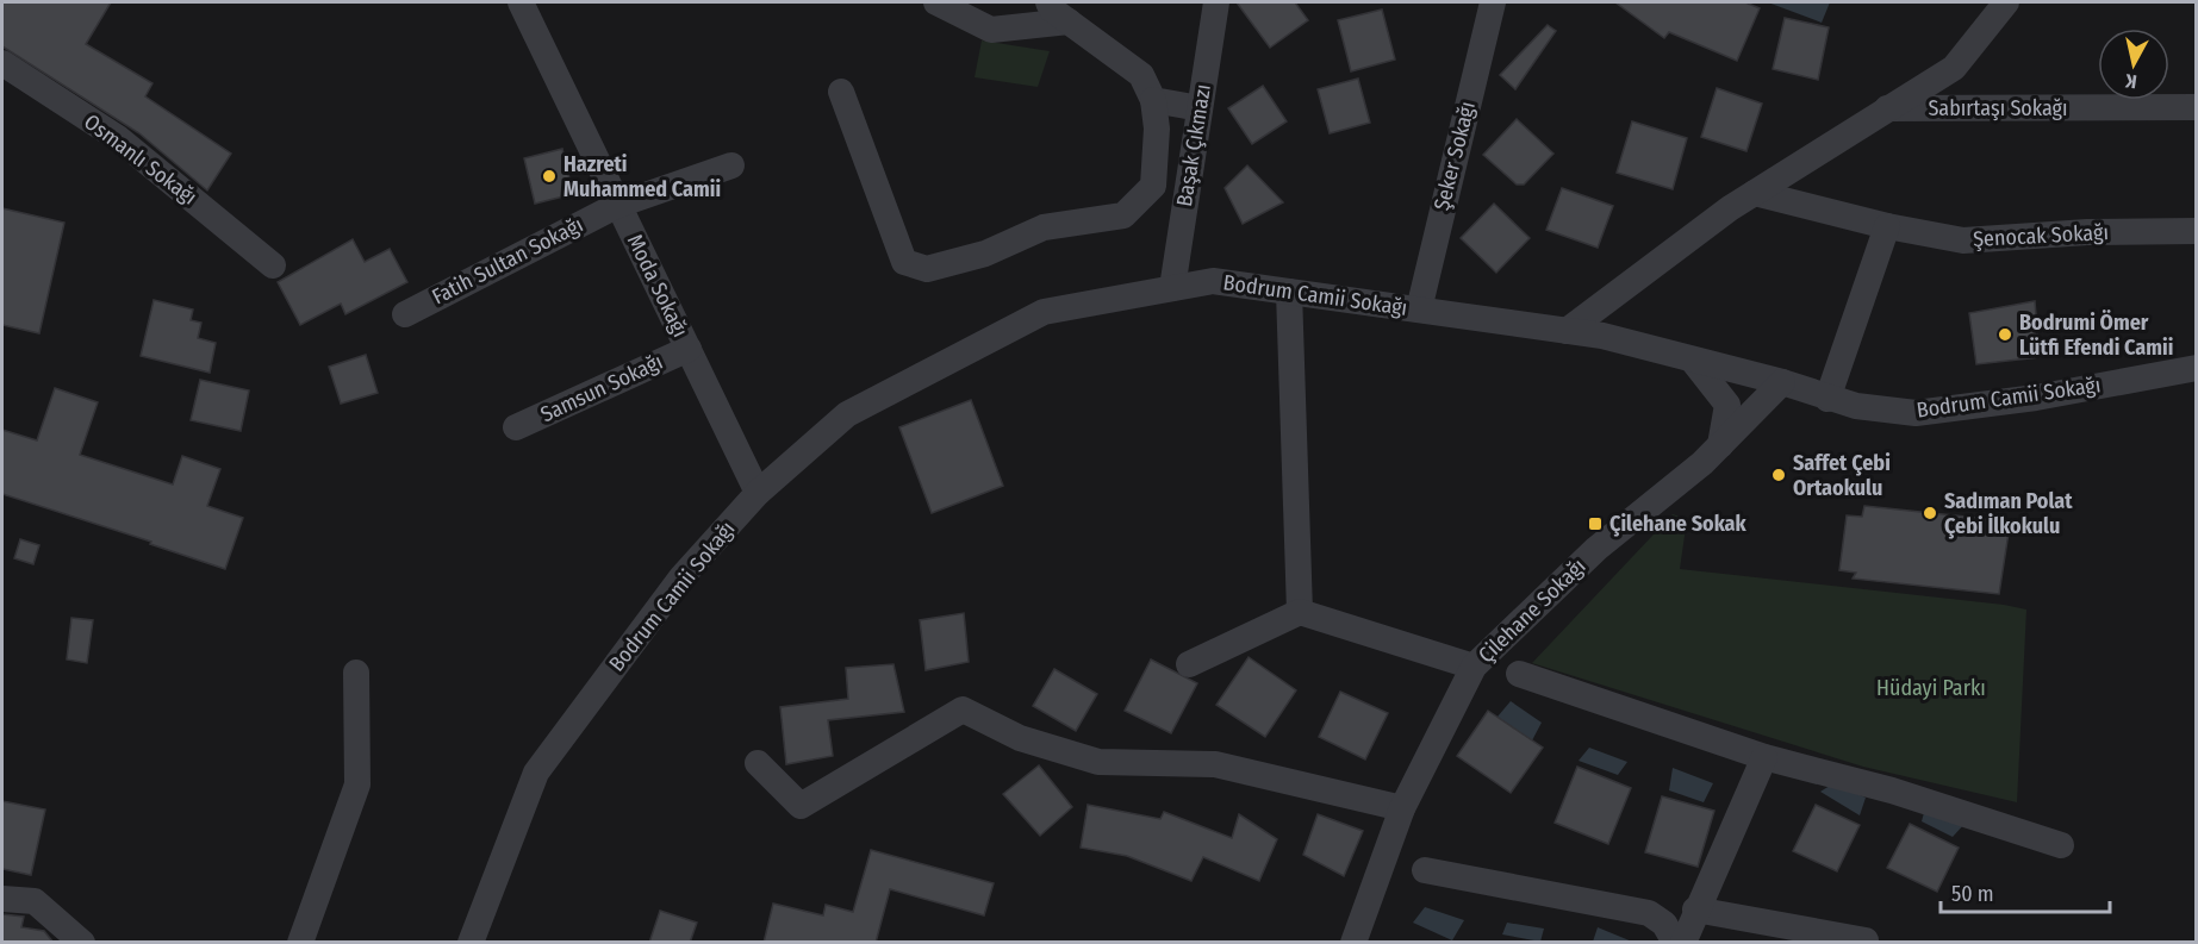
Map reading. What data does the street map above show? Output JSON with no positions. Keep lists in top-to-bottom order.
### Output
{
  "streets": {
    "street": [
      "Sabırtaşı Sokağı",
      "Başak Çıkmazı",
      "Şeker Sokağı",
      "Osmanlı Sokağı",
      "Şenocak Sokağı",
      "Fatih Sultan Sokağı",
      "Moda Sokağı",
      "Bodrum Camii Sokağı",
      "Samsun Sokağı",
      "Çilehane Sokağı"
    ]
  },
  "crossings": [
    ["Başak Çıkmazı", "Bodrum Camii Sokağı"],
    ["Şeker Sokağı", "Bodrum Camii Sokağı"],
    ["Fatih Sultan Sokağı", "Moda Sokağı"],
    ["Moda Sokağı", "Bodrum Camii Sokağı"],
    ["Moda Sokağı", "Samsun Sokağı"],
    ["Bodrum Camii Sokağı", "Çilehane Sokağı"]
  ],
  "parks": ["Hüdayi Parkı"],
  "places": {
    "other": [
      "Hazreti Muhammed Camii",
      "Bodrumi Ömer Lütfi Efendi Camii",
      "Saffet Çebi Ortaokulu",
      "Sadıman Polat Çebi İlkokulu"
    ],
    "transit": ["Çilehane Sokak"]
  },
  "scale_bar": "50 m",
  "north": "bottom"
}
